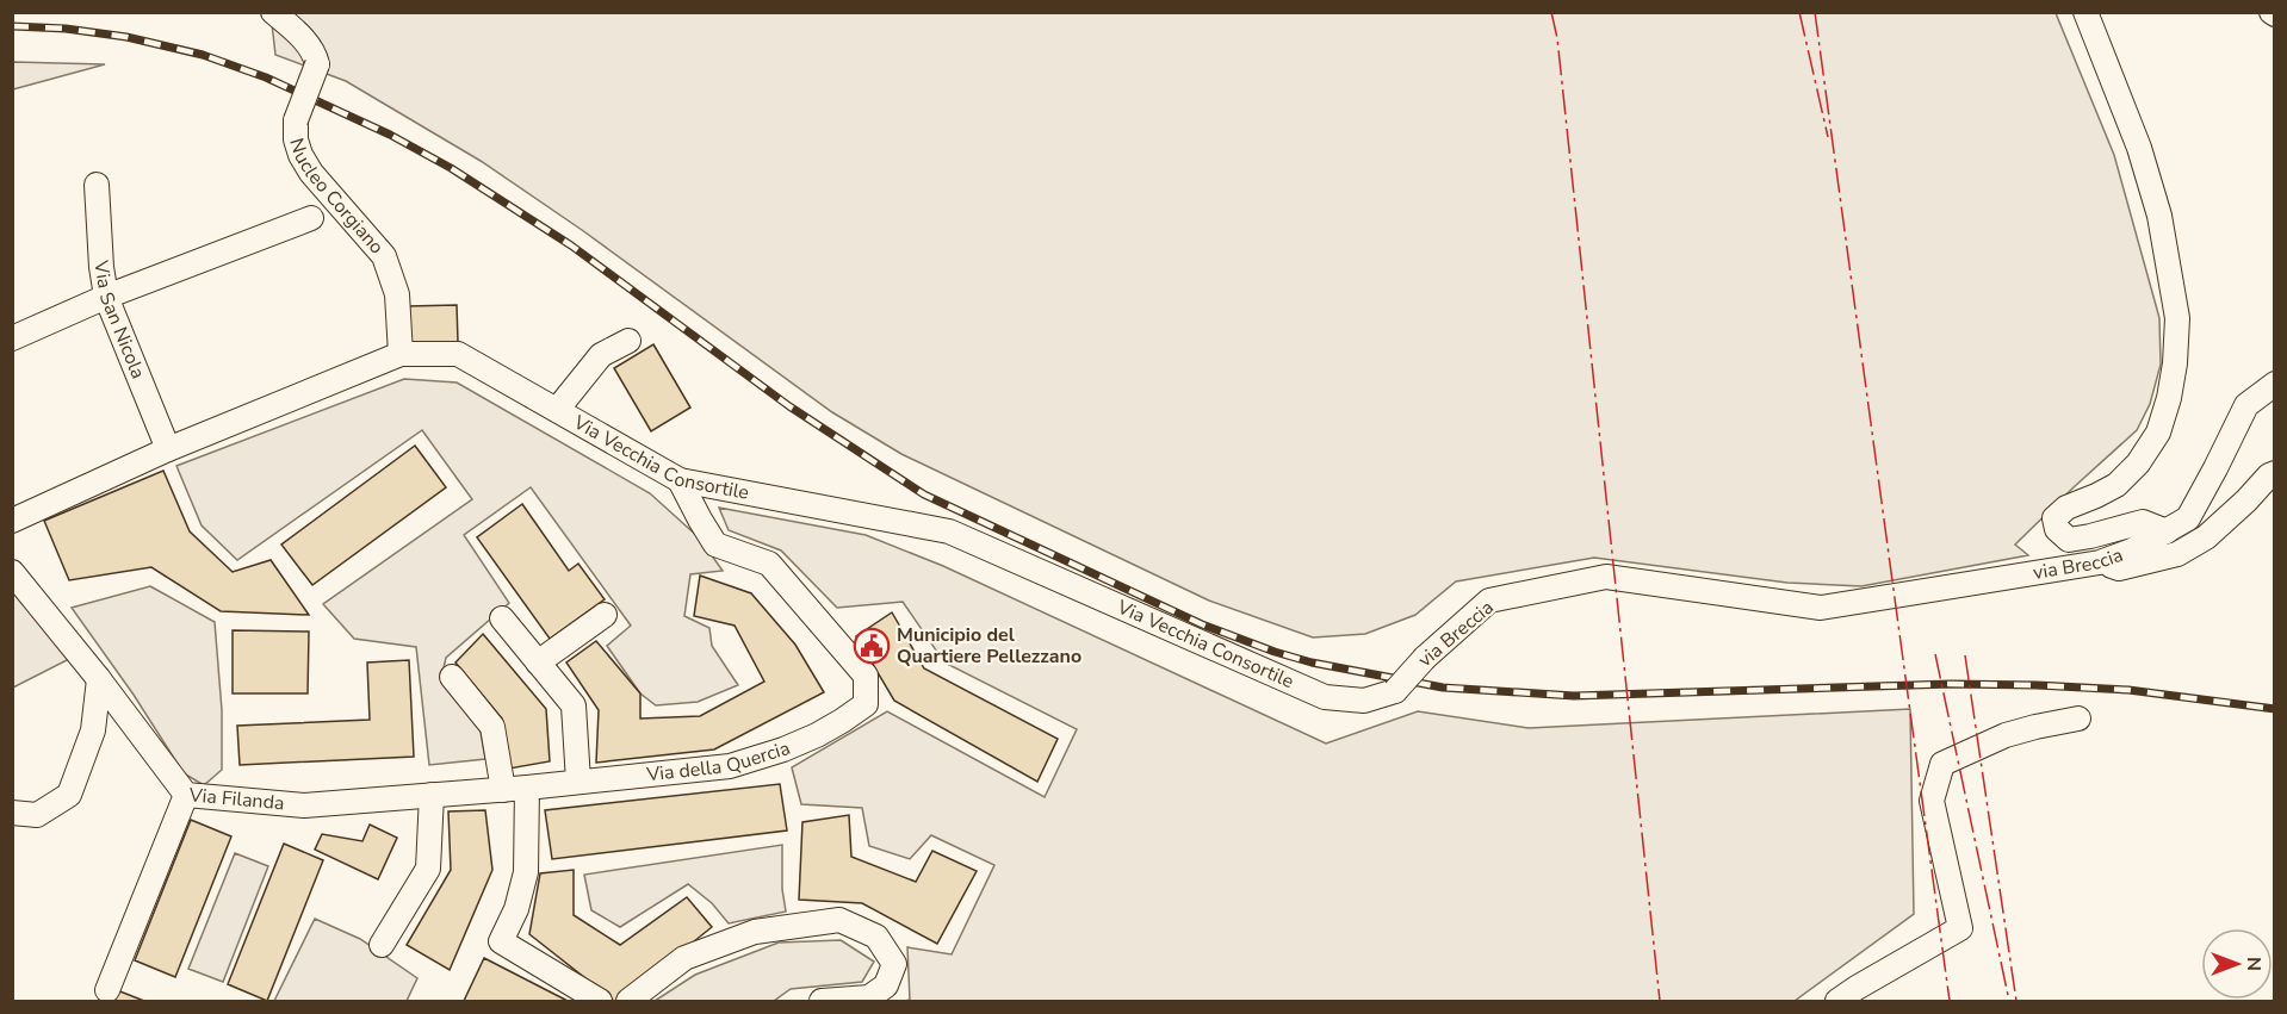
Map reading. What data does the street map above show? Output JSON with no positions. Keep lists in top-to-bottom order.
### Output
{
  "streets": {
    "street": [
      "Nucleo Corgiano",
      "Via San Nicola",
      "Via Vecchia Consortile",
      "via Breccia",
      "Via della Quercia",
      "Via Filanda"
    ]
  },
  "crossings": [
    ["Nucleo Corgiano", "Via Vecchia Consortile"],
    ["Via San Nicola", "Via Vecchia Consortile"],
    ["Via Vecchia Consortile", "via Breccia"],
    ["Via Vecchia Consortile", "Via della Quercia"],
    ["Via della Quercia", "Via Filanda"]
  ],
  "places": {
    "public building": ["Municipio del Quartiere Pellezzano"]
  },
  "north": "right"
}
